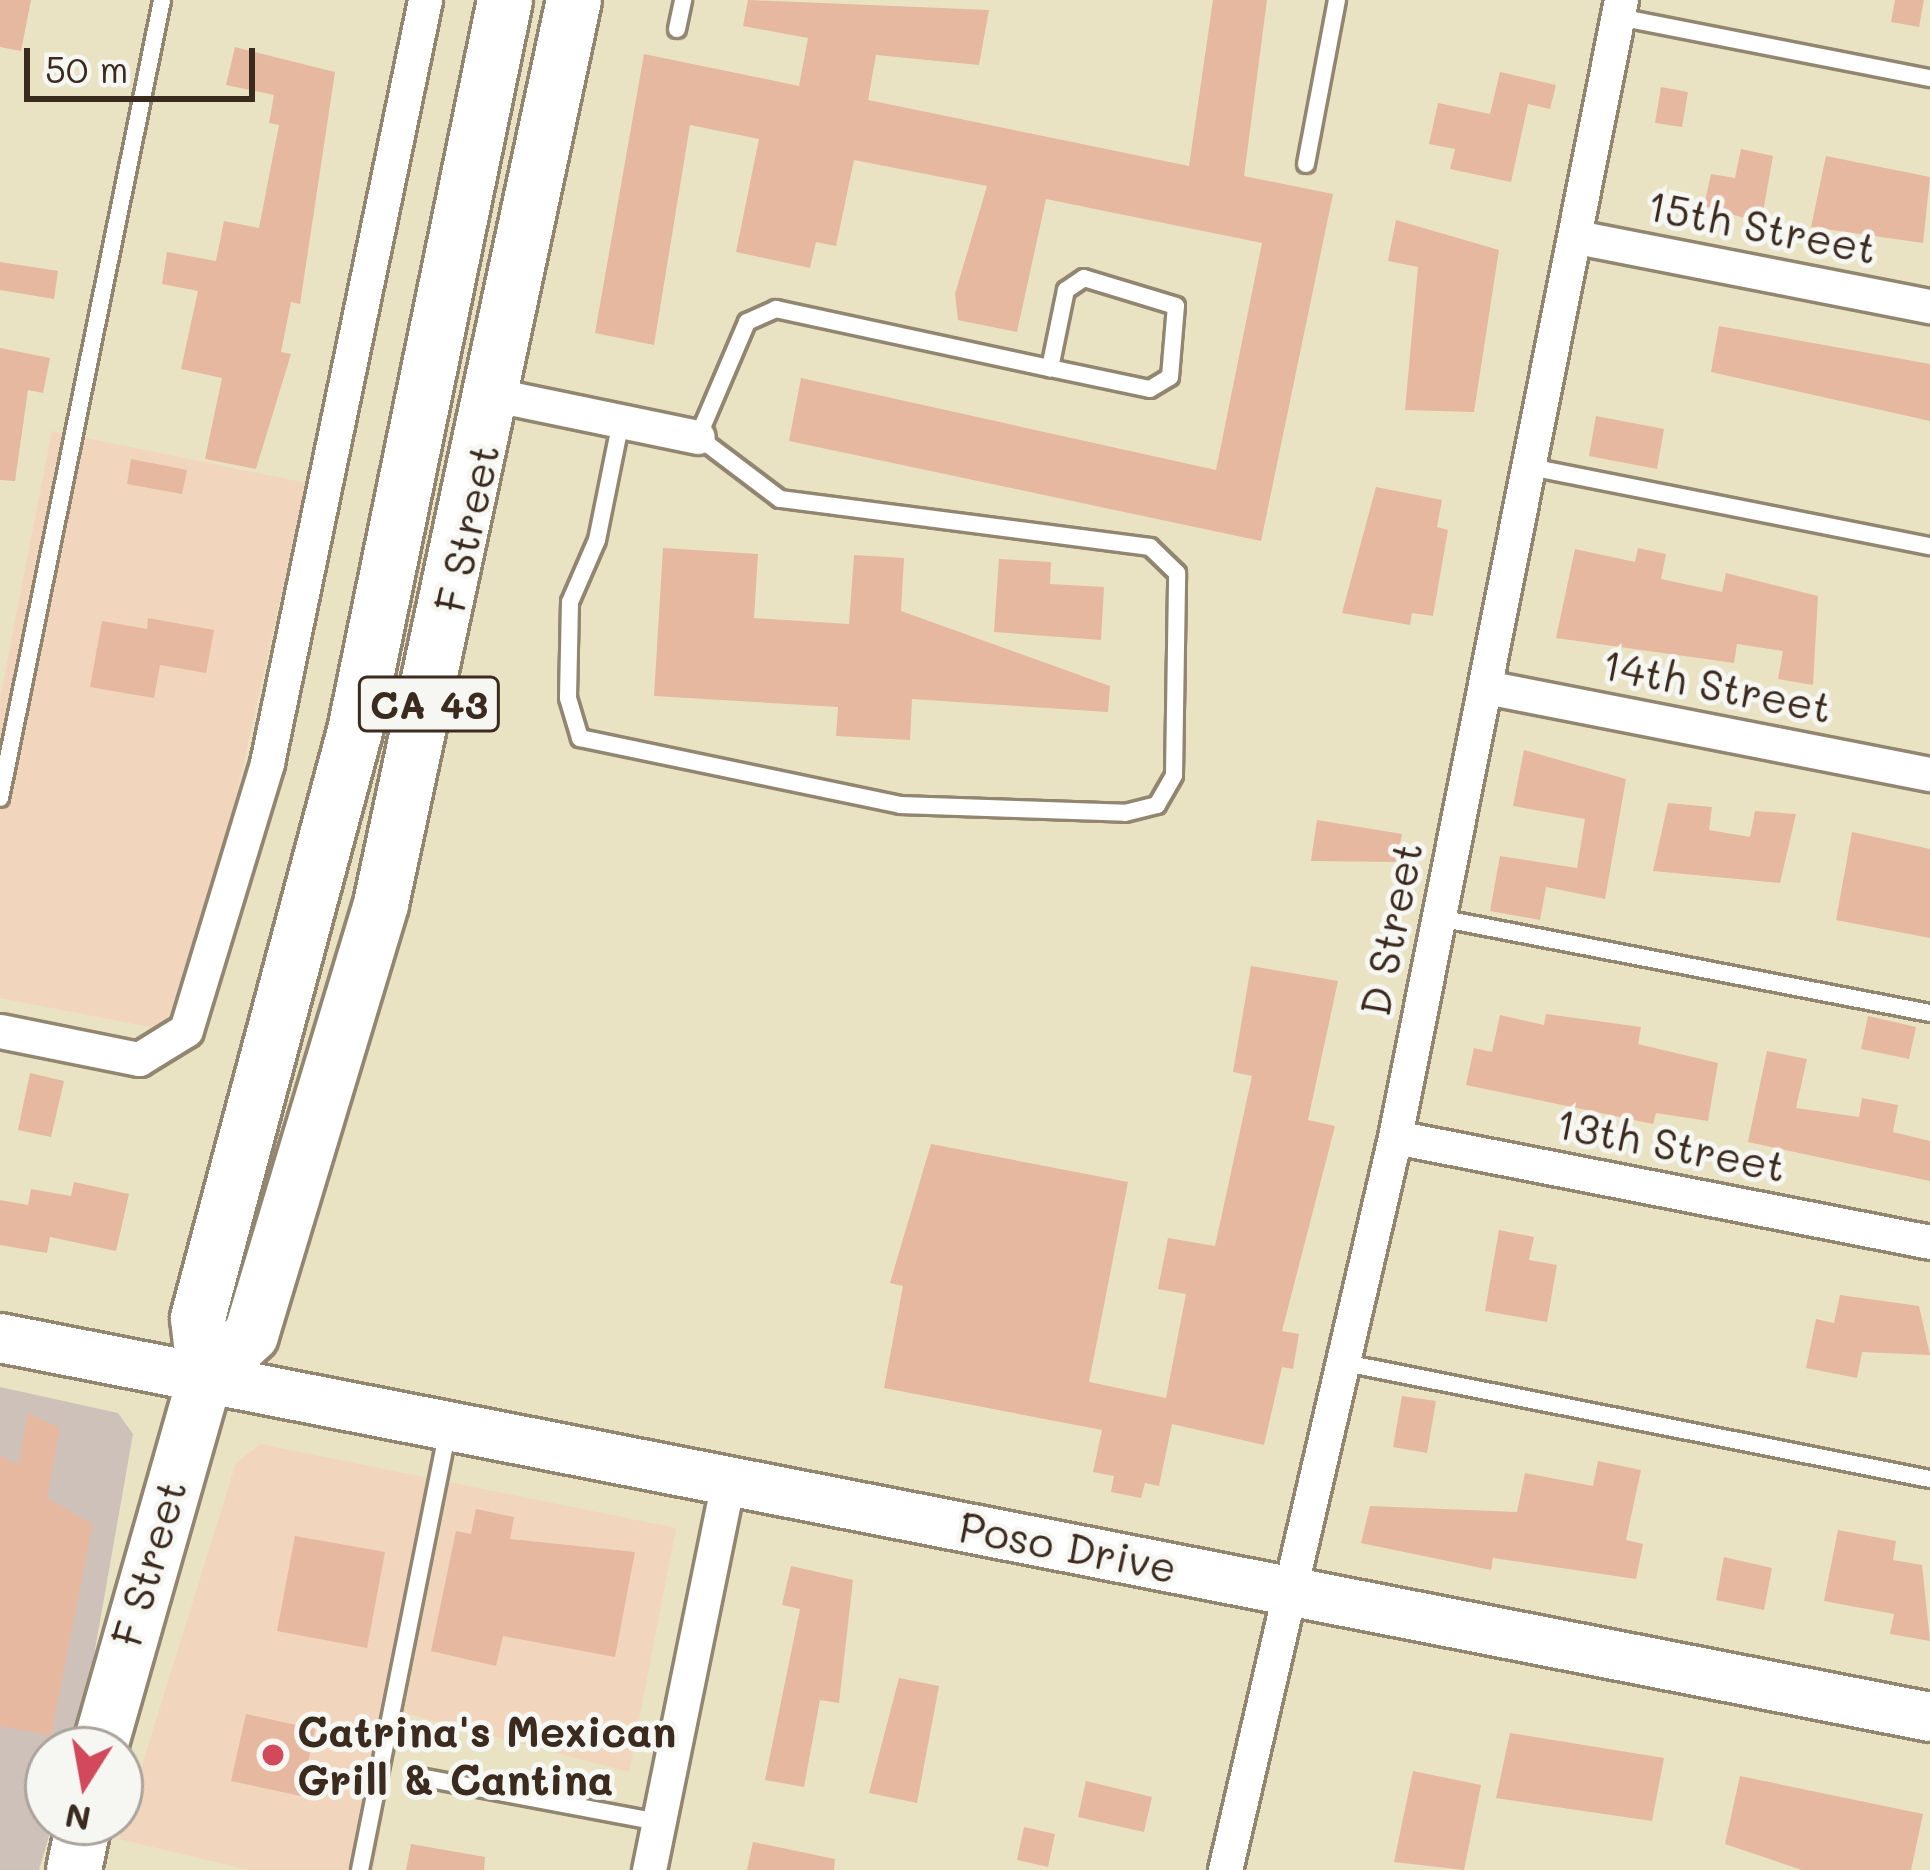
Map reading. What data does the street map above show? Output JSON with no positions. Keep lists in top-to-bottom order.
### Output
{
  "streets": {
    "main road": ["F Street", "CA 43", "Poso Drive"],
    "street": [
      "15th Street",
      "14th Street",
      "D Street",
      "13th Street"
    ]
  },
  "crossings": [
    ["15th Street", "D Street"],
    ["F Street", "Poso Drive"],
    ["14th Street", "D Street"],
    ["D Street", "13th Street"],
    ["D Street", "Poso Drive"]
  ],
  "places": ["Catrina's Mexican Grill & Cantina"],
  "scale_bar": "50 m",
  "north": "bottom"
}
